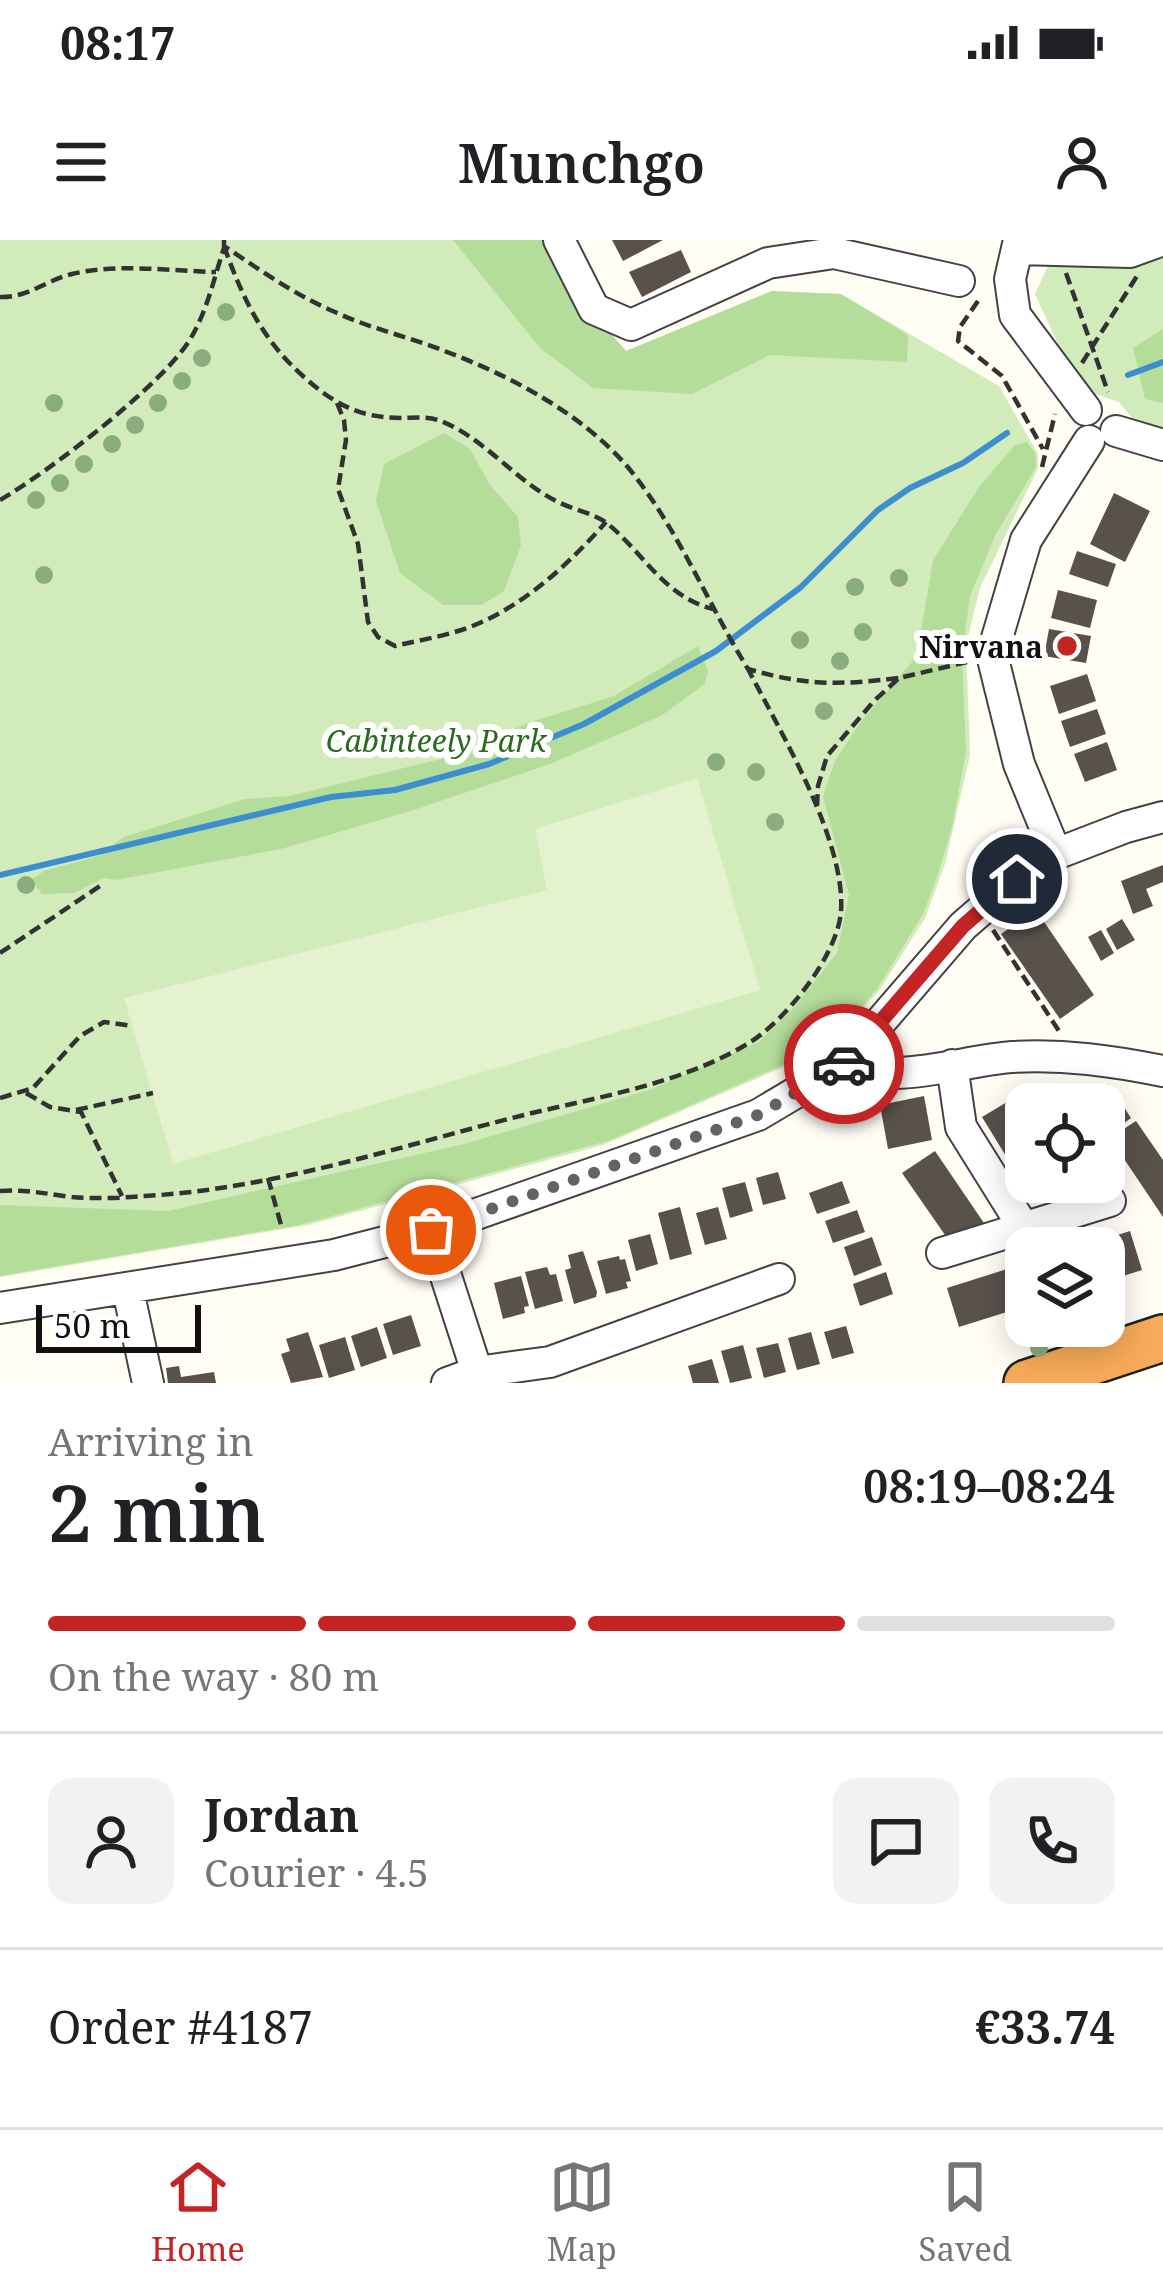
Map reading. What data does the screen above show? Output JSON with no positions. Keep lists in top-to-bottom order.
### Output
{
  "parks": ["Cabinteely Park"],
  "places": ["Nirvana"],
  "scale_bar": "50 m",
  "page": {
    "status": "08:17",
    "header": "Munchgo",
    "scale": "50 m",
    "heading": ["2 min", "Arriving in", "08:19–08:24"],
    "panel": [
      "Jordan",
      "Courier · 4.5",
      "Order #4187",
      "€33.74"
    ],
    "bar": "On the way · 80 m",
    "tabs": ["Home", "Map", "Saved"]
  }
}
